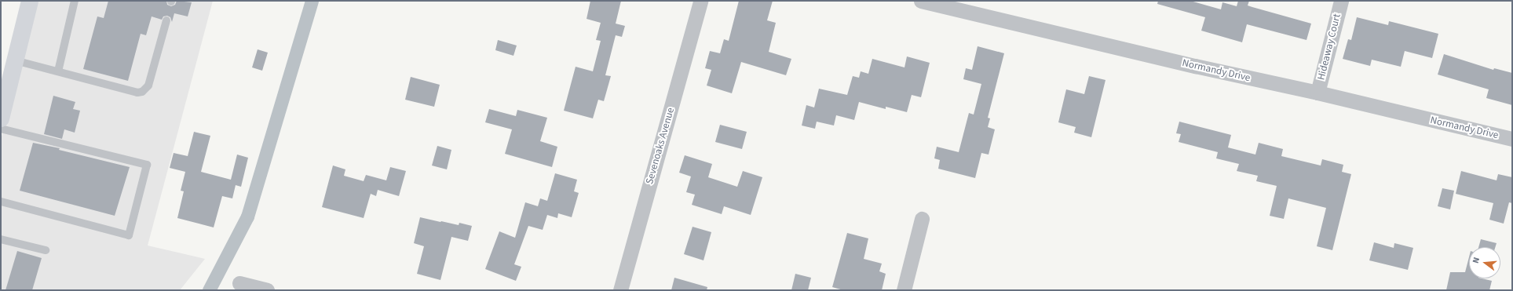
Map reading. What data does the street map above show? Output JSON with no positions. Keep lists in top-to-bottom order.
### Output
{
  "streets": {
    "street": ["Hideaway Court", "Normandy Drive", "Sevenoaks Avenue"]
  },
  "crossings": [
    ["Hideaway Court", "Normandy Drive"]
  ],
  "north": "left"
}
